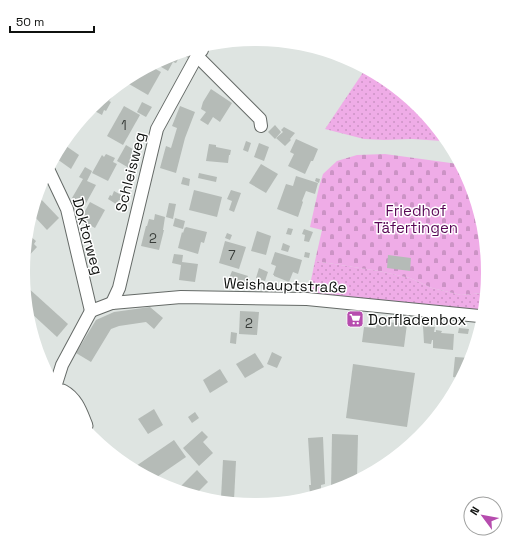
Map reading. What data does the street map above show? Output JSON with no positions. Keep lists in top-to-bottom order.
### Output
{
  "streets": {
    "street": ["Schleisweg", "Doktorweg", "Weishauptstraße"]
  },
  "crossings": [
    ["Schleisweg", "Weishauptstraße"],
    ["Doktorweg", "Weishauptstraße"]
  ],
  "parks": ["Friedhof Täfertingen"],
  "places": {
    "supermarket": ["Dorfladenbox"]
  },
  "house_numbers": [
    "1",
    "2",
    "7",
    "2"
  ],
  "scale_bar": "50 m",
  "north": "top left"
}
